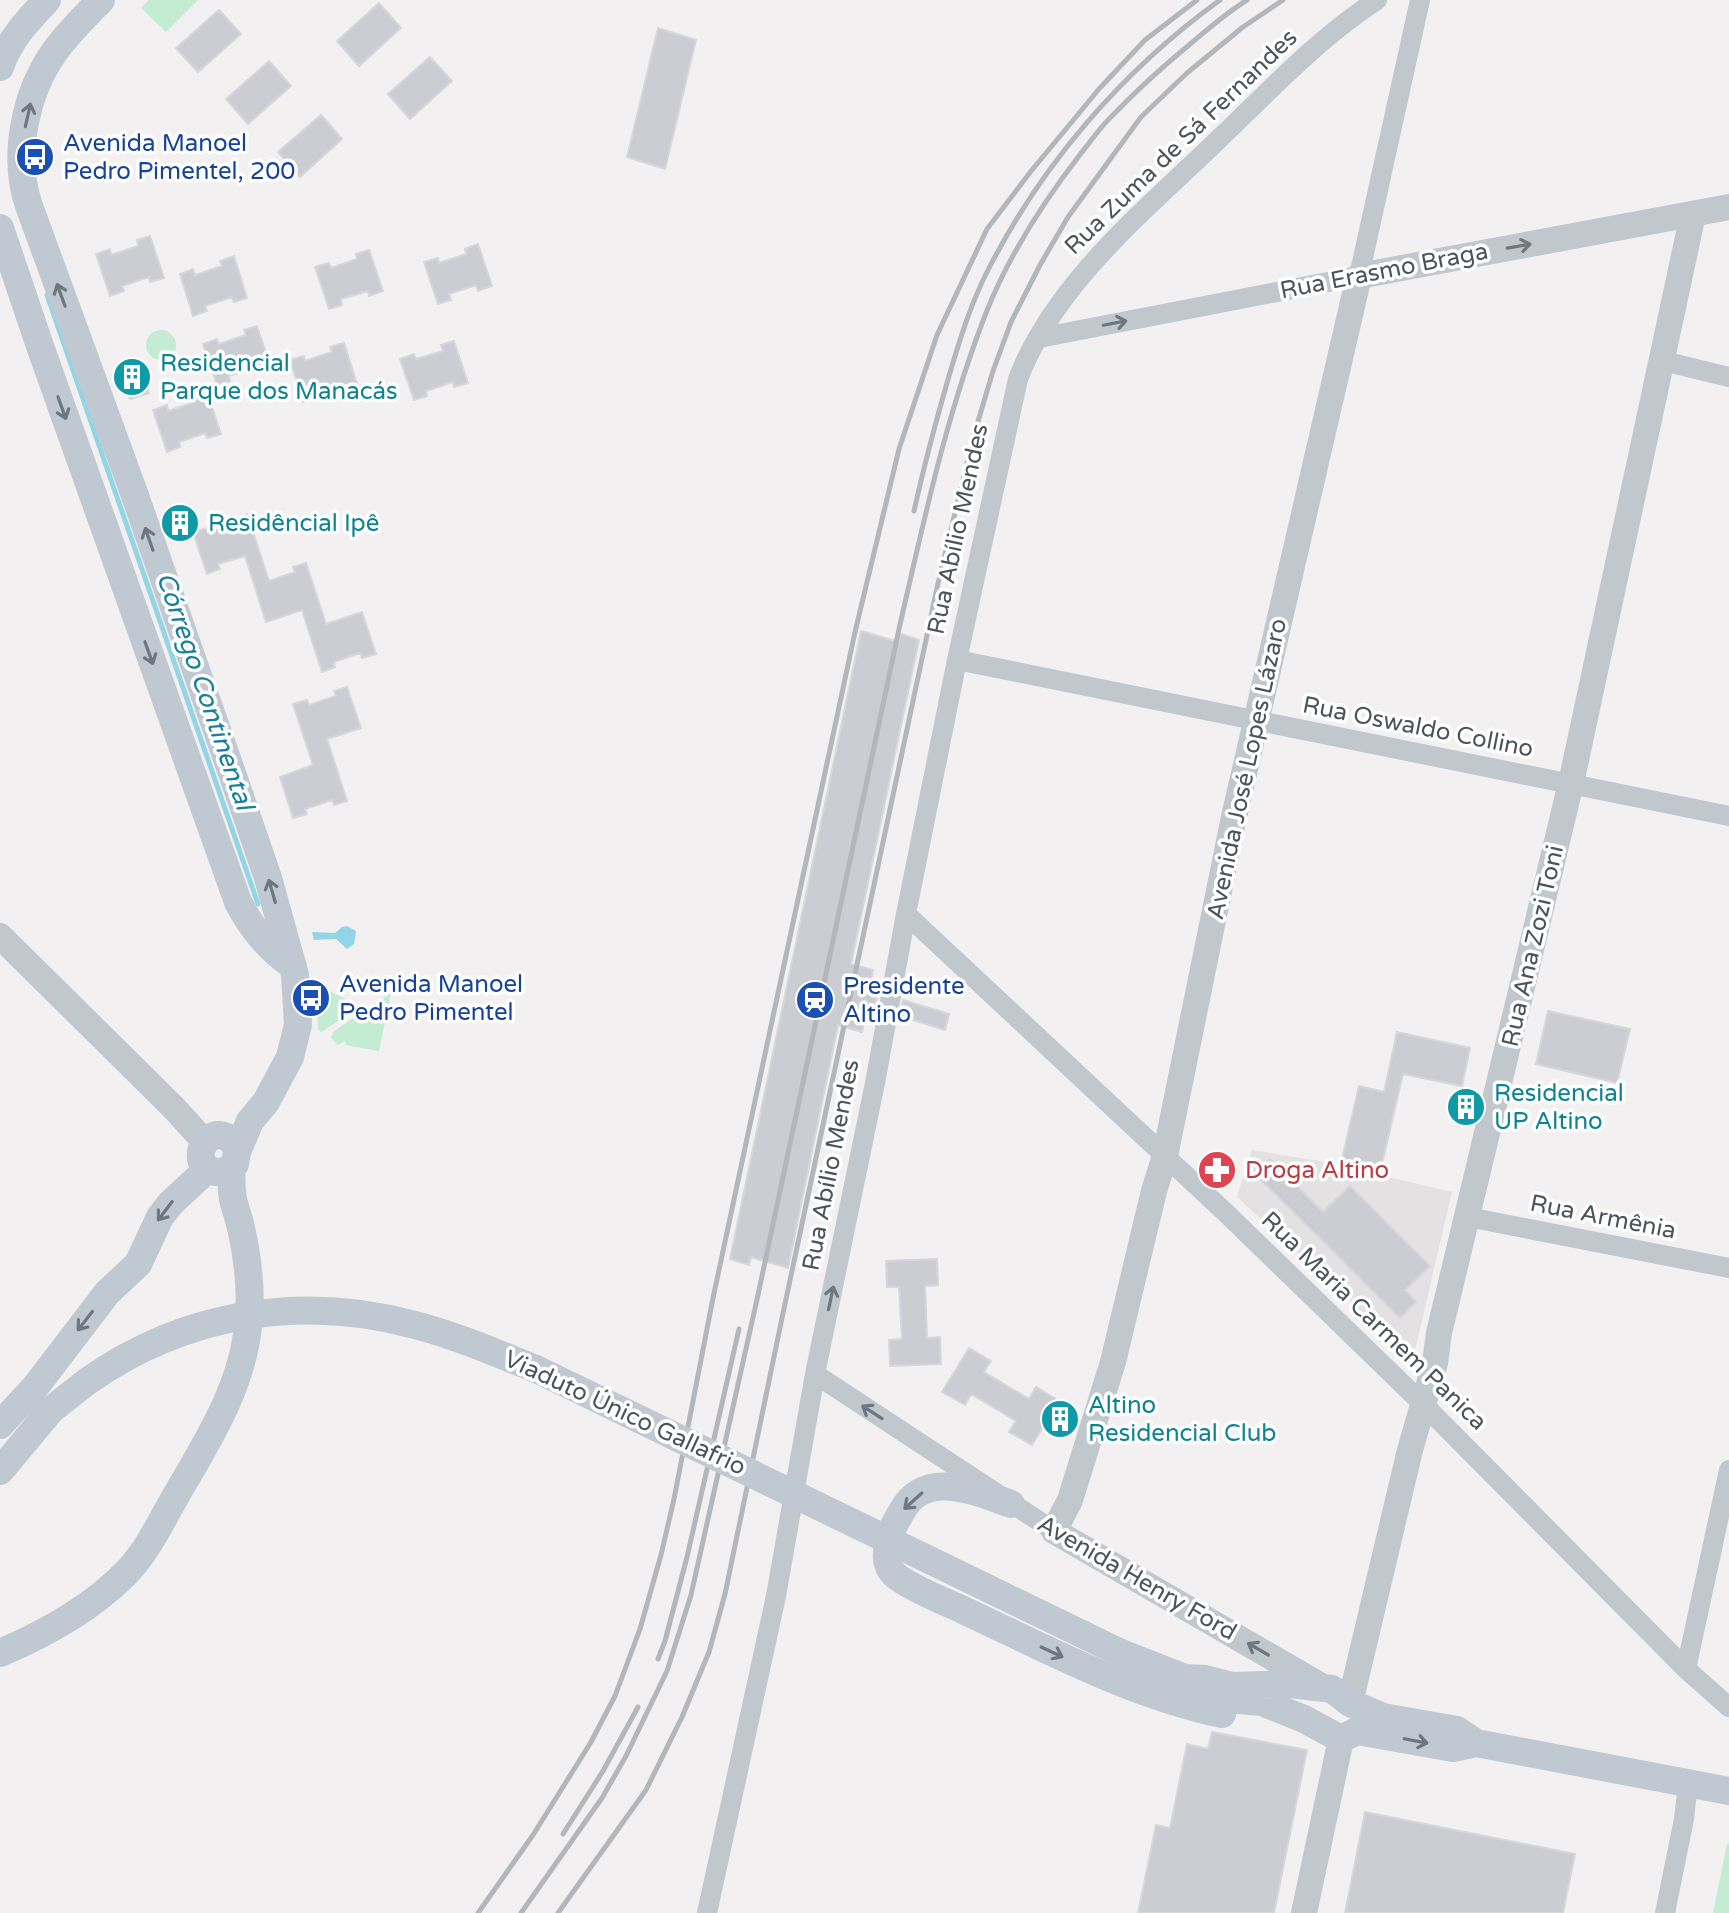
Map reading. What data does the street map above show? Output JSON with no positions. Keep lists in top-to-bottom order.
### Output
{
  "streets": {
    "main road": ["Viaduto Único Gallafrio", "Avenida Henry Ford"],
    "street": [
      "Rua Zuma de Sá Fernandes",
      "Rua Erasmo Braga",
      "Rua Abílio Mendes",
      "Rua Oswaldo Collino",
      "Avenida José Lopes Lázaro",
      "Rua Ana Zozi Toni",
      "Rua Armênia",
      "Rua Maria Carmem Panica"
    ]
  },
  "crossings": [
    ["Rua Zuma de Sá Fernandes", "Rua Erasmo Braga"],
    ["Rua Zuma de Sá Fernandes", "Rua Abílio Mendes"],
    ["Rua Erasmo Braga", "Rua Abílio Mendes"],
    ["Rua Erasmo Braga", "Avenida José Lopes Lázaro"],
    ["Rua Erasmo Braga", "Rua Ana Zozi Toni"],
    ["Rua Abílio Mendes", "Rua Oswaldo Collino"],
    ["Rua Abílio Mendes", "Rua Maria Carmem Panica"],
    ["Rua Abílio Mendes", "Avenida Henry Ford"],
    ["Rua Oswaldo Collino", "Avenida José Lopes Lázaro"],
    ["Rua Oswaldo Collino", "Rua Ana Zozi Toni"],
    ["Avenida José Lopes Lázaro", "Rua Maria Carmem Panica"],
    ["Avenida José Lopes Lázaro", "Avenida Henry Ford"],
    ["Rua Ana Zozi Toni", "Rua Armênia"],
    ["Rua Ana Zozi Toni", "Rua Maria Carmem Panica"],
    ["Rua Ana Zozi Toni", "Viaduto Único Gallafrio"],
    ["Rua Ana Zozi Toni", "Avenida Henry Ford"],
    ["Viaduto Único Gallafrio", "Avenida Henry Ford"]
  ],
  "one_way": ["Rua Erasmo Braga"],
  "water": ["Córrego Continental"],
  "places": {
    "bus stop": ["Avenida Manoel Pedro Pimentel, 200", "Avenida Manoel Pedro Pimentel"],
    "building": [
      "Residencial Parque dos Manacás",
      "Residêncial Ipê",
      "Residencial UP Altino",
      "Altino Residencial Club"
    ],
    "station": ["Presidente Altino"],
    "pharmacy": ["Droga Altino"]
  }
}
